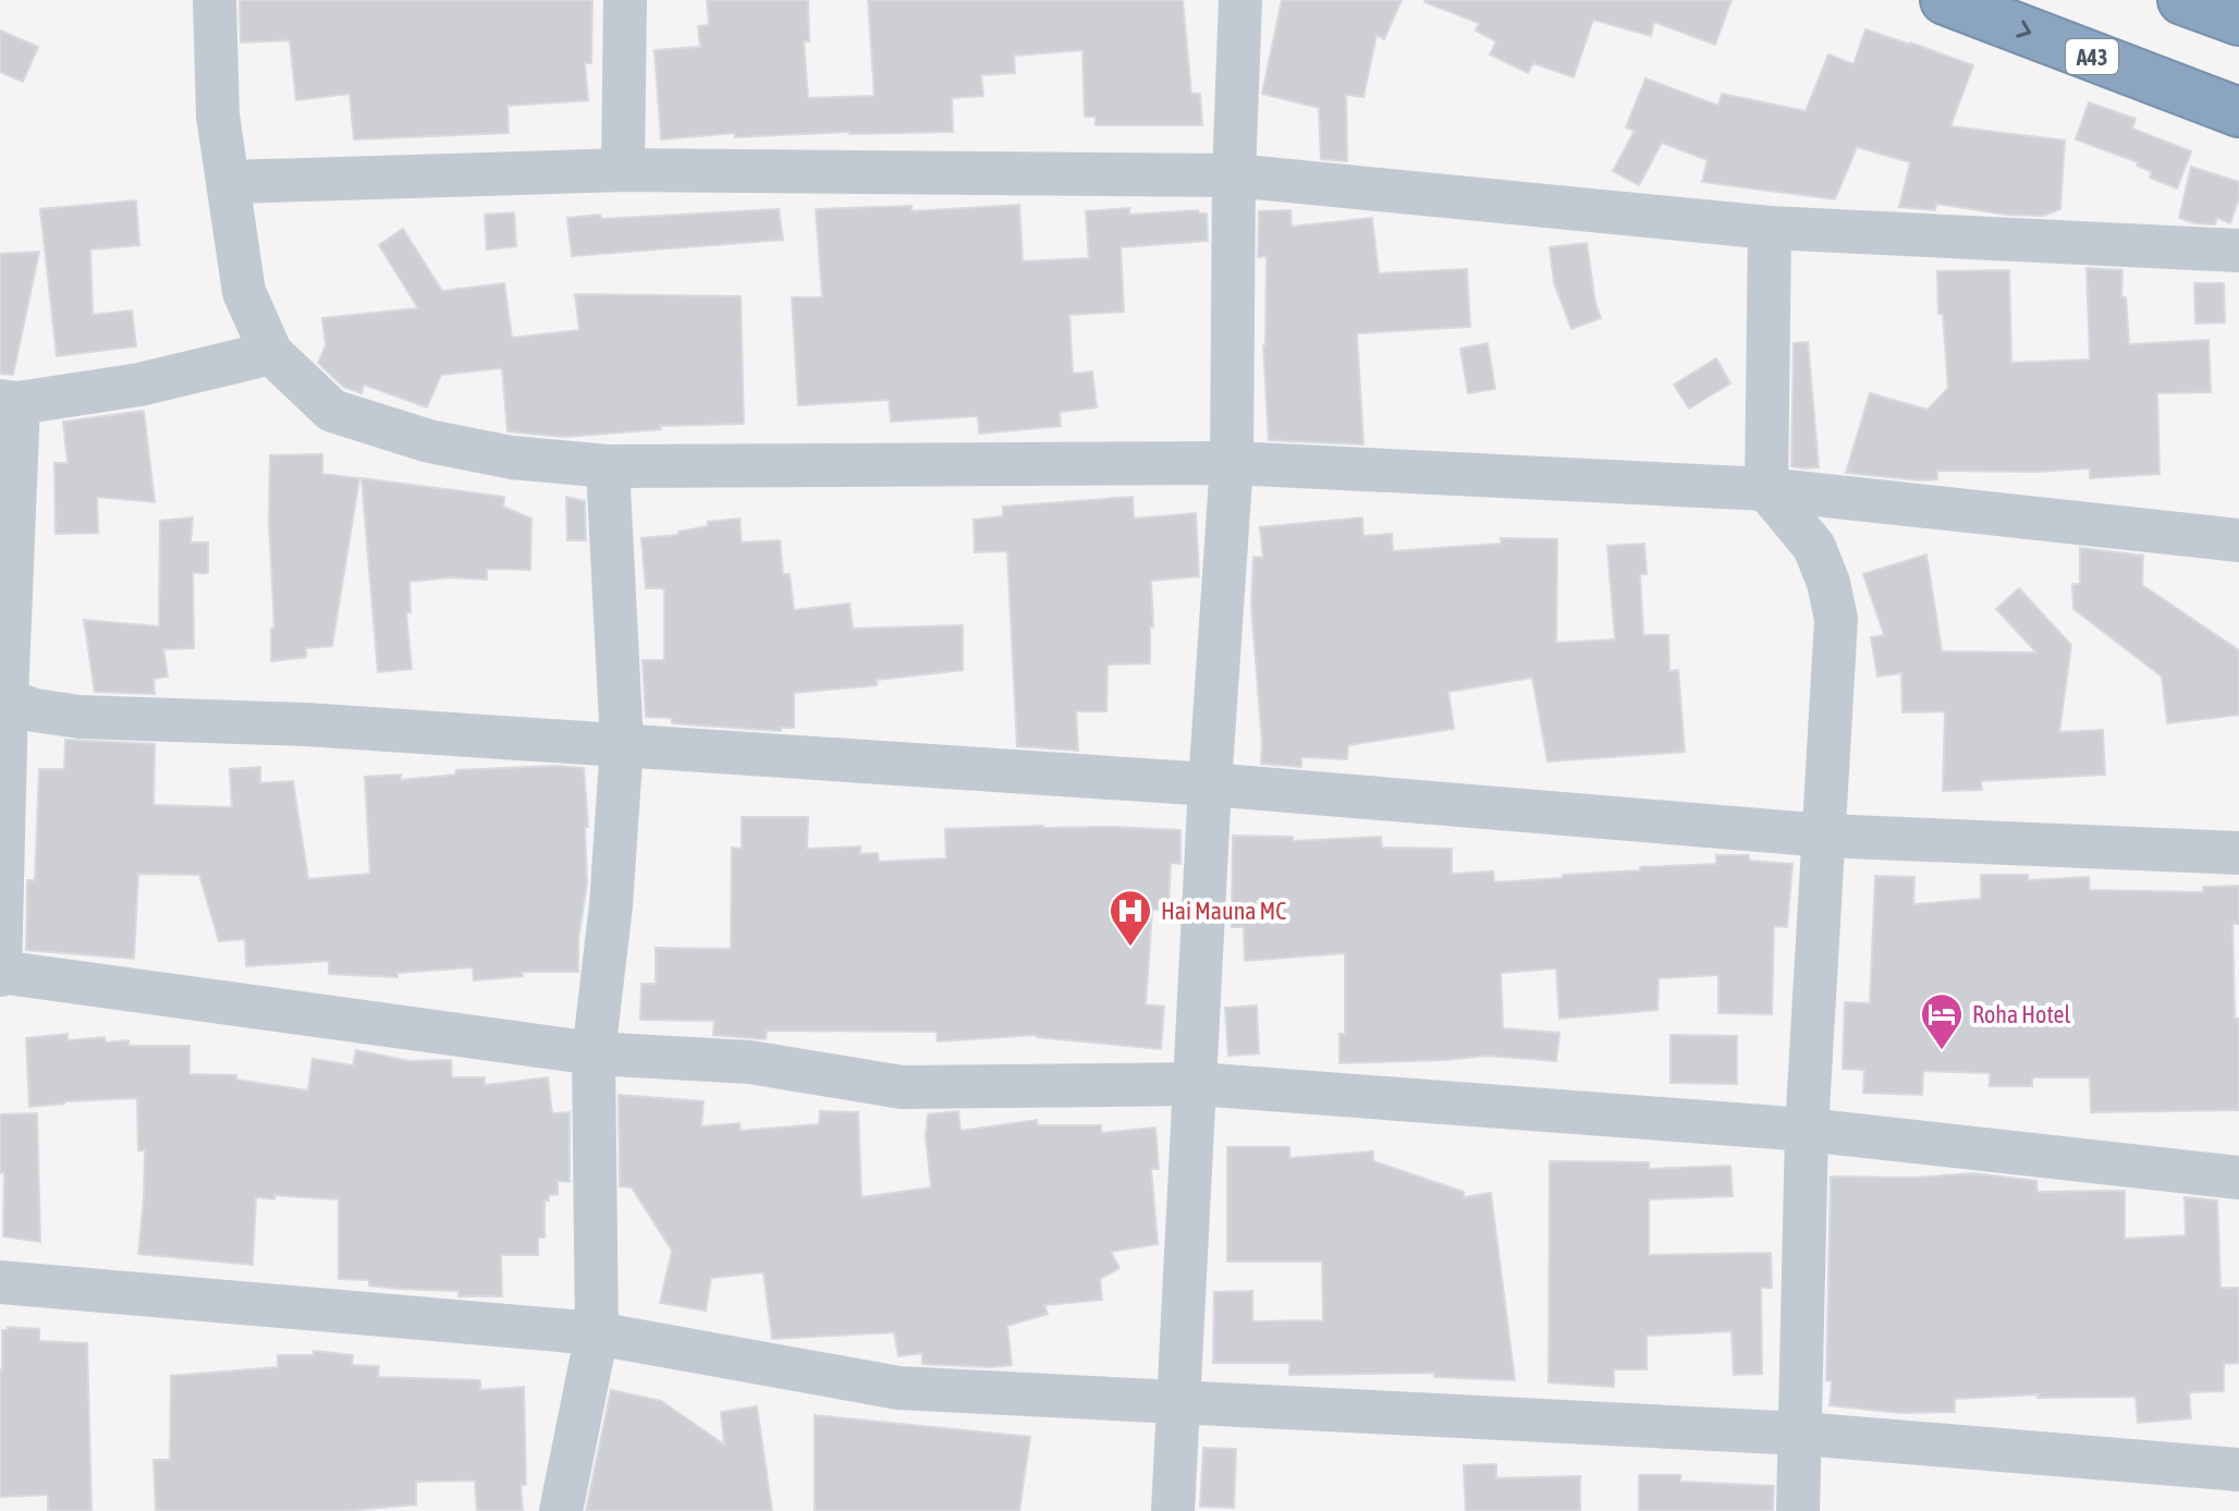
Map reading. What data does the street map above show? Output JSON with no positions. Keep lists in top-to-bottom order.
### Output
{
  "streets": {
    "highway": ["A43"]
  },
  "places": {
    "hospital": ["Hai Mauna MC"],
    "hotel": ["Roha Hotel"]
  }
}
